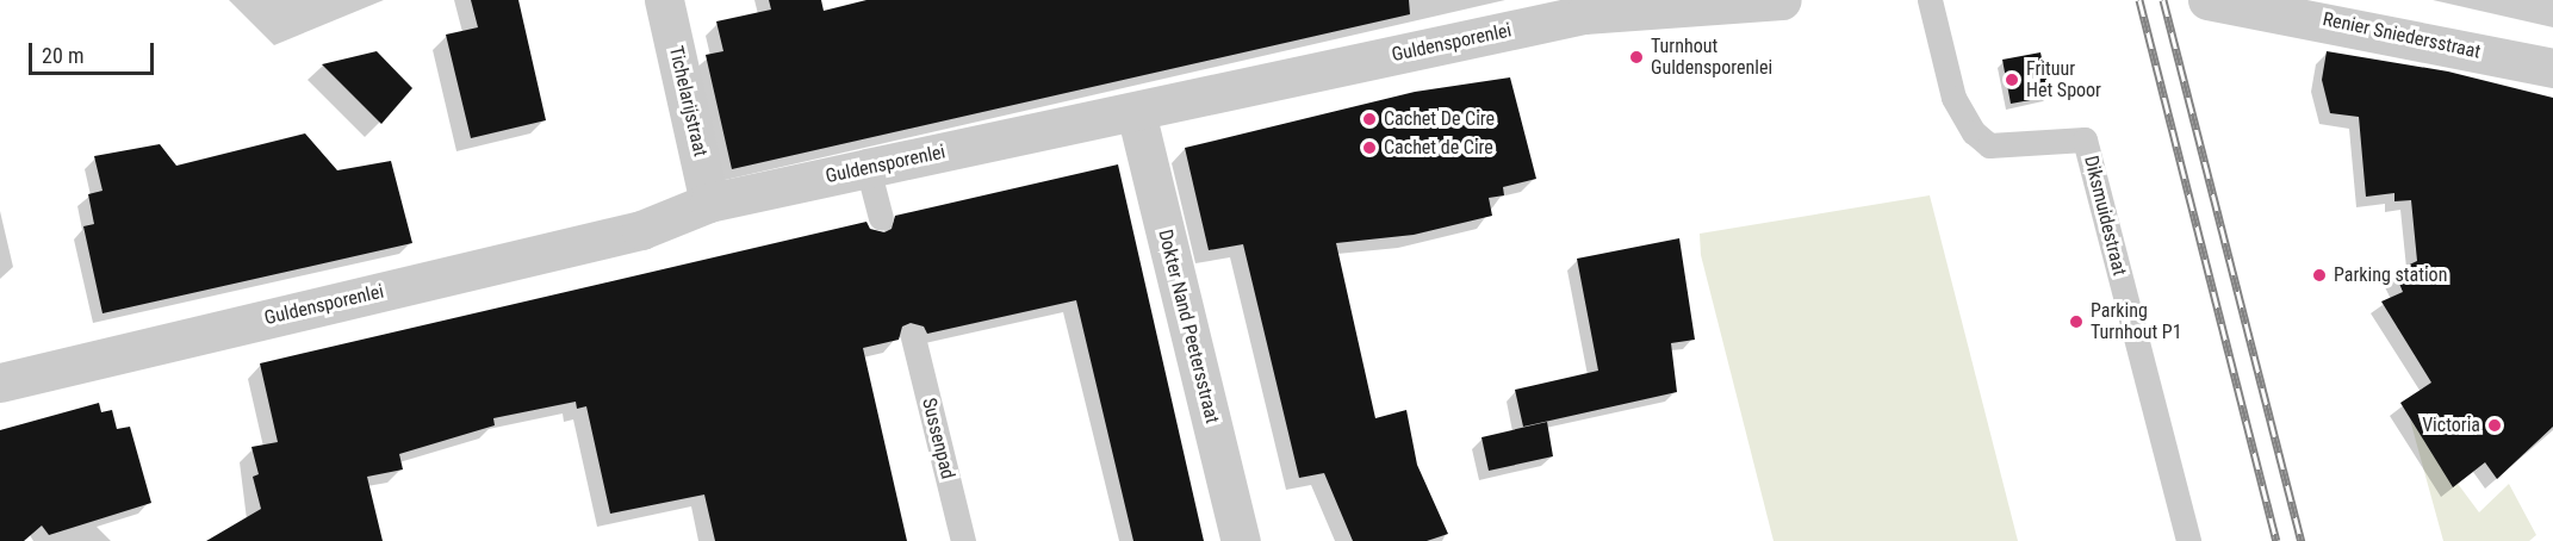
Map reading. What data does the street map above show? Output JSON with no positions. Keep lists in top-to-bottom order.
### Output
{
  "streets": {
    "street": [
      "Renier Sniedersstraat",
      "Guldensporenlei",
      "Tichelarijstraat",
      "Dokter Nand Peetersstraat"
    ],
    "lane": ["Diksmuidestraat", "Sussenpad"]
  },
  "crossings": [
    ["Guldensporenlei", "Tichelarijstraat"],
    ["Guldensporenlei", "Dokter Nand Peetersstraat"]
  ],
  "places": [
    "Turnhout Guldensporenlei",
    "Frituur Het Spoor",
    "Cachet De Cire",
    "Cachet de Cire",
    "Parking station",
    "Parking Turnhout P1",
    "Victoria"
  ],
  "scale_bar": "20 m"
}
